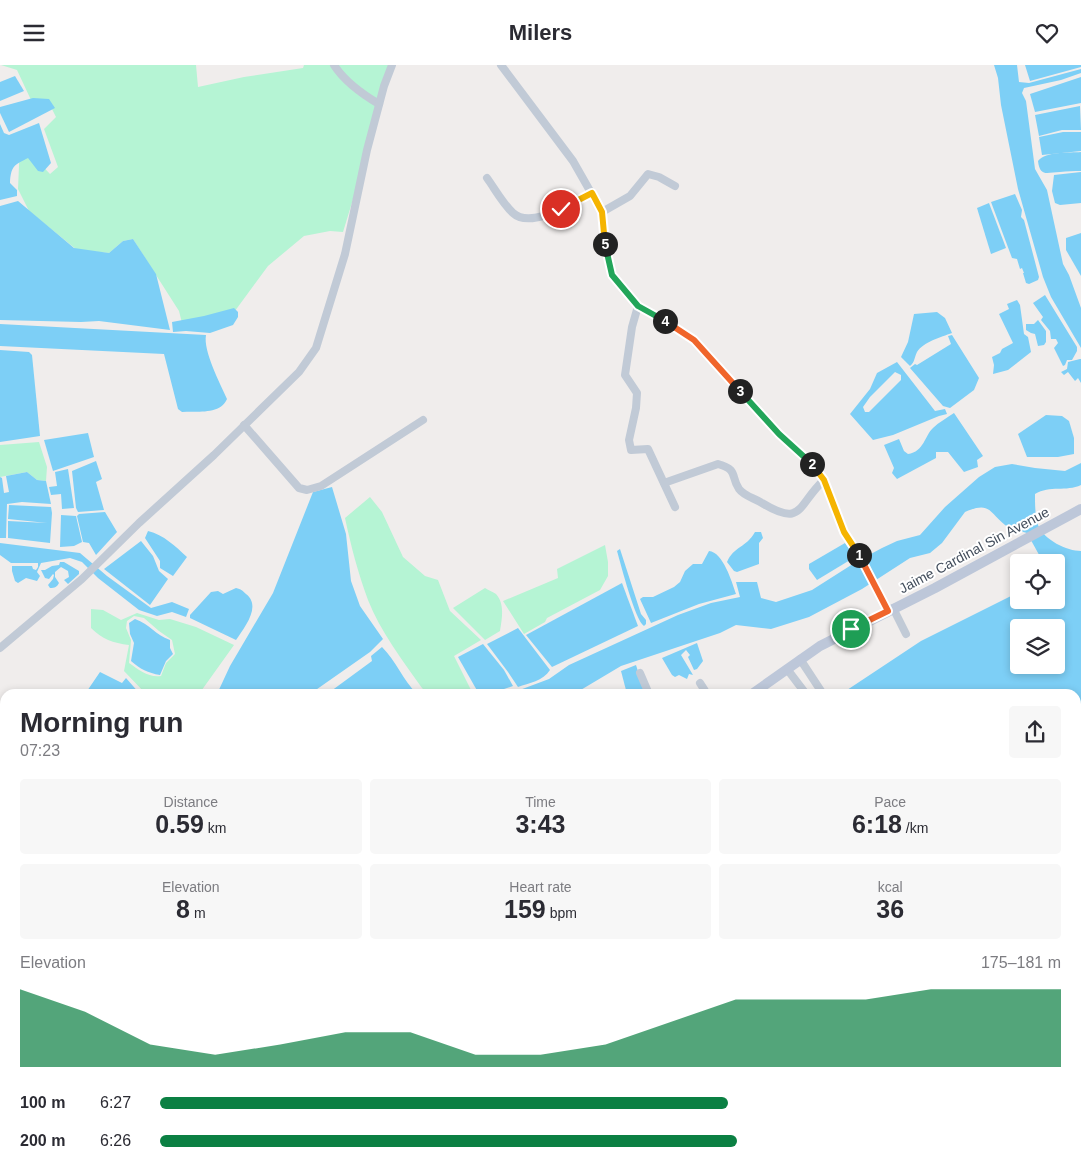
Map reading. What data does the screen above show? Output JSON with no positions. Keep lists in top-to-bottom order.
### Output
{
  "streets": {
    "main road": ["Jaime Cardinal Sin Avenue"]
  },
  "page": {
    "header": "Milers",
    "pins": [
      "5",
      "4",
      "3",
      "2",
      "1"
    ],
    "heading": ["Morning run", "07:23"],
    "stats": [
      ["Distance", "0.59 km"],
      ["Time", "3:43"],
      ["Pace", "6:18 /km"],
      ["Elevation", "8 m"],
      ["Heart rate", "159 bpm"],
      ["kcal", "36"]
    ],
    "chart": ["Elevation", "175–181 m"],
    "list": [
      {
        "name": "100 m",
        "note": "6:27"
      },
      {
        "name": "200 m",
        "note": "6:26"
      }
    ]
  }
}
